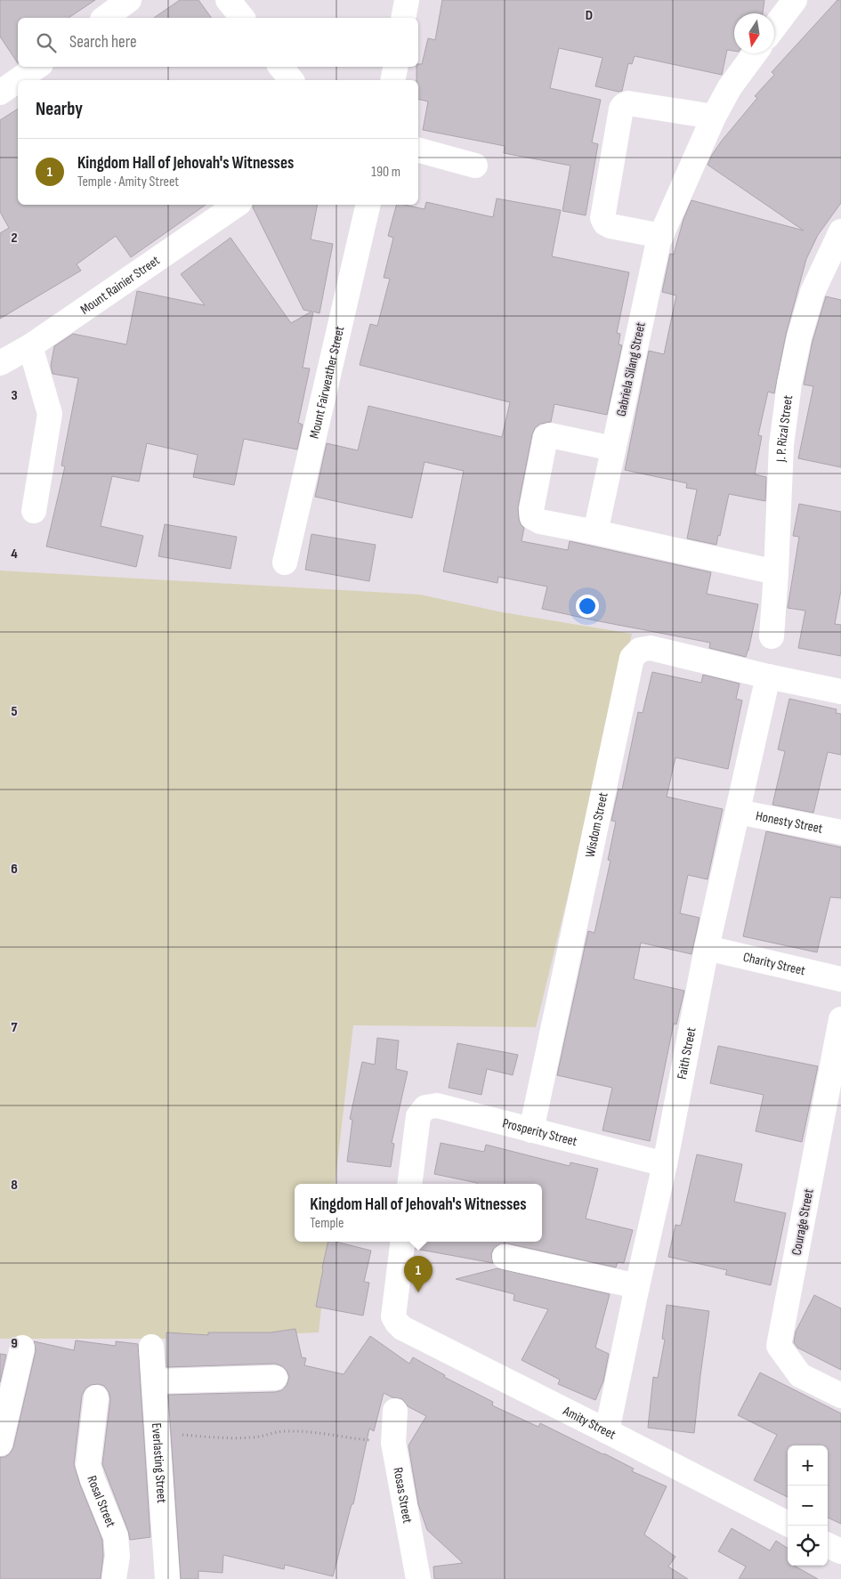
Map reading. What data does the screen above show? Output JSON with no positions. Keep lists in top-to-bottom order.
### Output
{
  "streets": {
    "street": [
      "Mount Rainier Street",
      "Gabriela Silang Street",
      "Mount Fairweather Street",
      "J. P. Rizal Street",
      "Honesty Street",
      "Wisdom Street",
      "Charity Street",
      "Faith Street",
      "Prosperity Street",
      "Courage Street",
      "Amity Street",
      "Everlasting Street",
      "Rosas Street",
      "Rosal Street"
    ]
  },
  "crossings": [
    ["Honesty Street", "Faith Street"],
    ["Wisdom Street", "Faith Street"],
    ["Wisdom Street", "Prosperity Street"],
    ["Charity Street", "Faith Street"],
    ["Faith Street", "Prosperity Street"],
    ["Faith Street", "Amity Street"]
  ],
  "north": "bottom",
  "page": {
    "search": "Search here",
    "heading": "Nearby",
    "list": [
      {
        "mark": "1",
        "name": "Kingdom Hall of Jehovah's Witnesses",
        "note": "Temple · Amity Street",
        "value": "190 m"
      }
    ],
    "popup": ["Kingdom Hall of Jehovah's Witnesses", "Temple"],
    "pins": "1",
    "map_buttons": ["+", "−"]
  },
  "grid": {
    "columns": ["D"],
    "rows": [
      "2",
      "3",
      "4",
      "5",
      "6",
      "7",
      "8",
      "9"
    ]
  }
}
